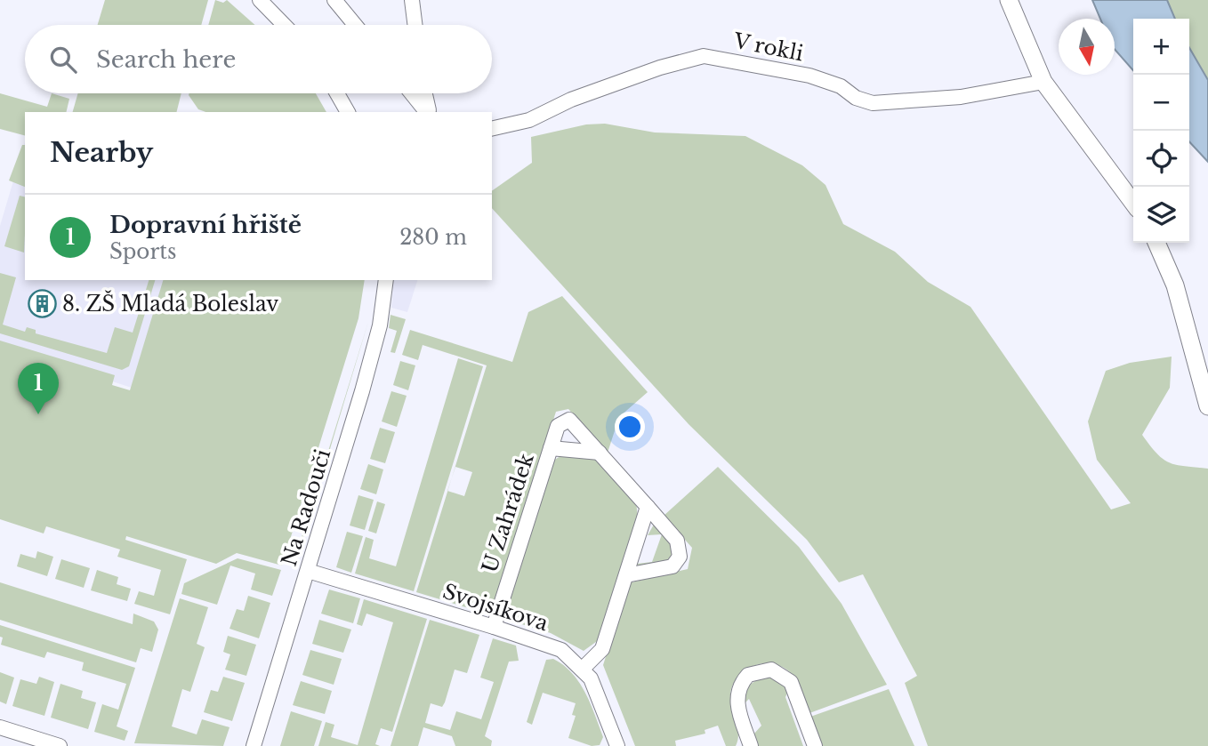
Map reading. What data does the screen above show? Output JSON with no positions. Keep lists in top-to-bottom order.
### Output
{
  "streets": {
    "street": [
      "V rokli",
      "Na Radouči",
      "U Zahrádek",
      "Svojsíkova"
    ]
  },
  "crossings": [
    ["Na Radouči", "Svojsíkova"],
    ["U Zahrádek", "Svojsíkova"]
  ],
  "places": {
    "building": ["8. ZŠ Mladá Boleslav"]
  },
  "north": "bottom",
  "page": {
    "map_buttons": ["+", "−"],
    "search": "Search here",
    "heading": "Nearby",
    "list": [
      {
        "mark": "1",
        "name": "Dopravní hřiště",
        "note": "Sports",
        "value": "280 m"
      }
    ],
    "pins": "1"
  }
}
